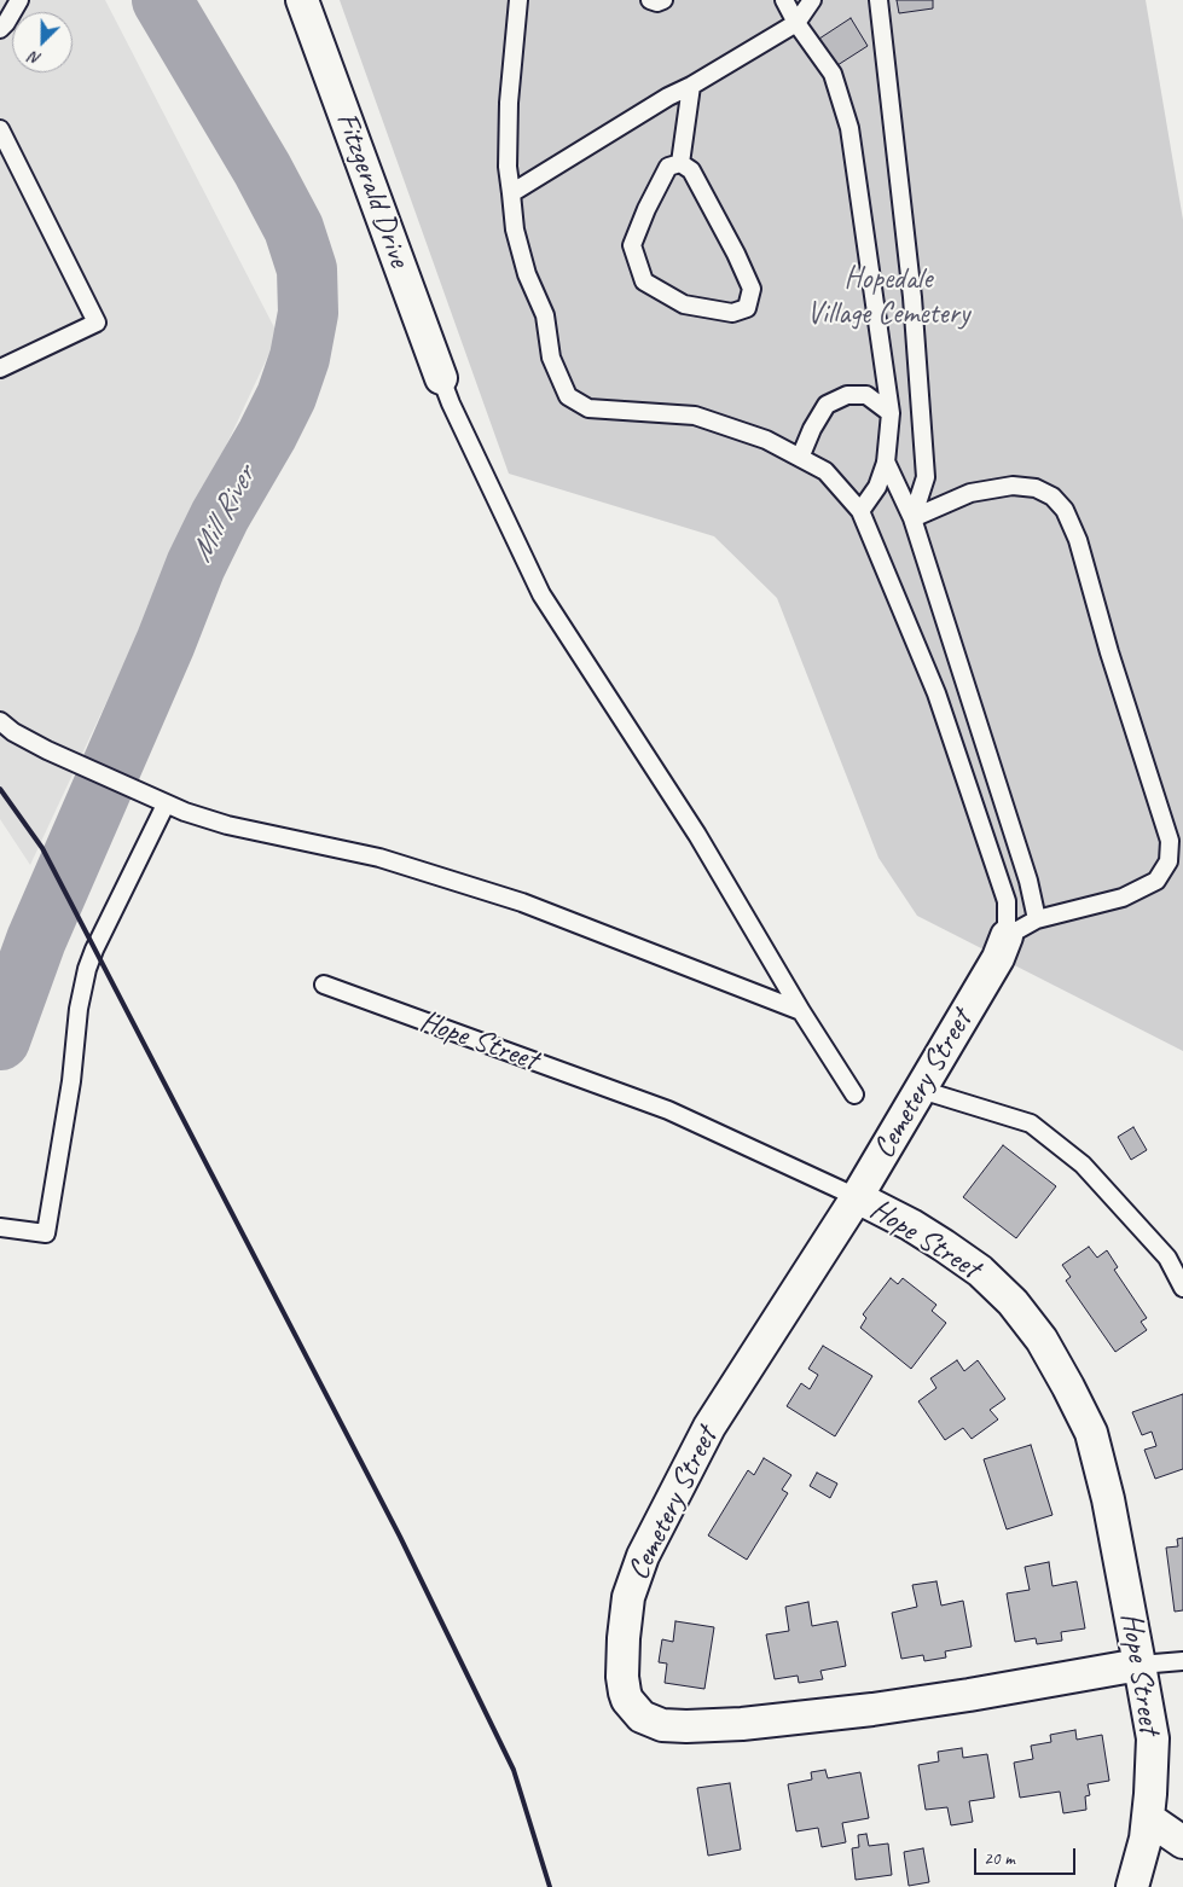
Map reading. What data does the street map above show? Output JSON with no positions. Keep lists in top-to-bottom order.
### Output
{
  "streets": {
    "street": ["Fitzgerald Drive", "Hope Street", "Cemetery Street"]
  },
  "crossings": [
    ["Hope Street", "Cemetery Street"]
  ],
  "water": ["Mill River"],
  "parks": ["Hopedale Village Cemetery"],
  "scale_bar": "20 m",
  "north": "bottom left"
}
